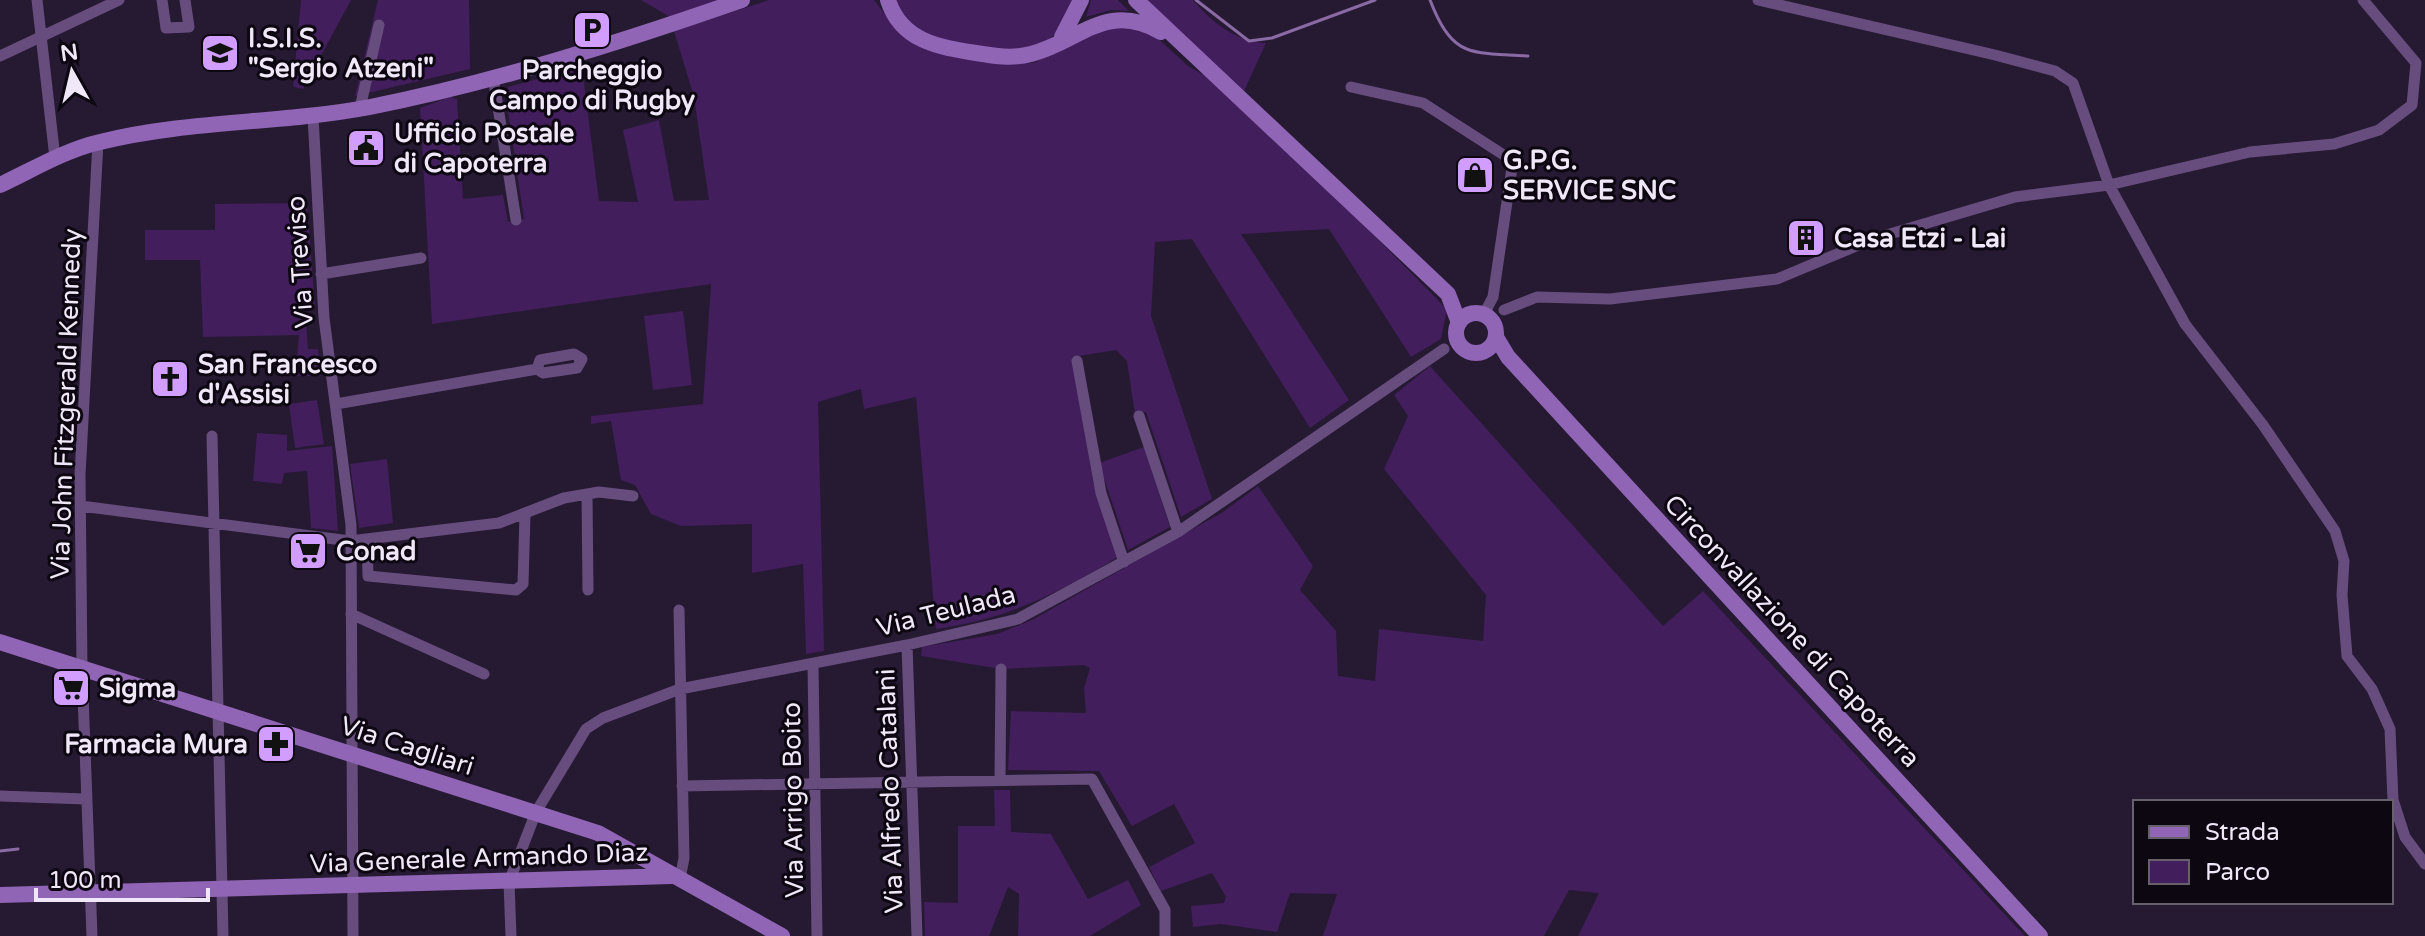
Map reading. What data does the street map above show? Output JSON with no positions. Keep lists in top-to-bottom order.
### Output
{
  "streets": {
    "street": [
      "Via Treviso",
      "Via John Fitzgerald Kennedy",
      "Via Teulada",
      "Circonvallazione di Capoterra",
      "Via Cagliari",
      "Via Alfredo Catalani",
      "Via Arrigo Boito",
      "Via Generale Armando Diaz"
    ]
  },
  "crossings": [
    ["Via Treviso", "Via Cagliari"],
    ["Via Treviso", "Via Generale Armando Diaz"],
    ["Via John Fitzgerald Kennedy", "Via Cagliari"],
    ["Via John Fitzgerald Kennedy", "Via Generale Armando Diaz"],
    ["Via Teulada", "Via Cagliari"],
    ["Via Teulada", "Via Alfredo Catalani"],
    ["Via Teulada", "Via Arrigo Boito"],
    ["Via Teulada", "Via Generale Armando Diaz"],
    ["Via Cagliari", "Via Generale Armando Diaz"]
  ],
  "places": {
    "parking": ["Parcheggio Campo di Rugby"],
    "school or university": ["I.S.I.S. \"Sergio Atzeni\""],
    "public building": ["Ufficio Postale di Capoterra"],
    "shop": ["G.P.G. SERVICE SNC"],
    "building": ["Casa Etzi - Lai"],
    "church": ["San Francesco d'Assisi"],
    "supermarket": ["Conad", "Sigma"],
    "pharmacy": ["Farmacia Mura"]
  },
  "legend": ["Strada", "Parco"],
  "scale_bar": "100 m",
  "north": "top"
}
